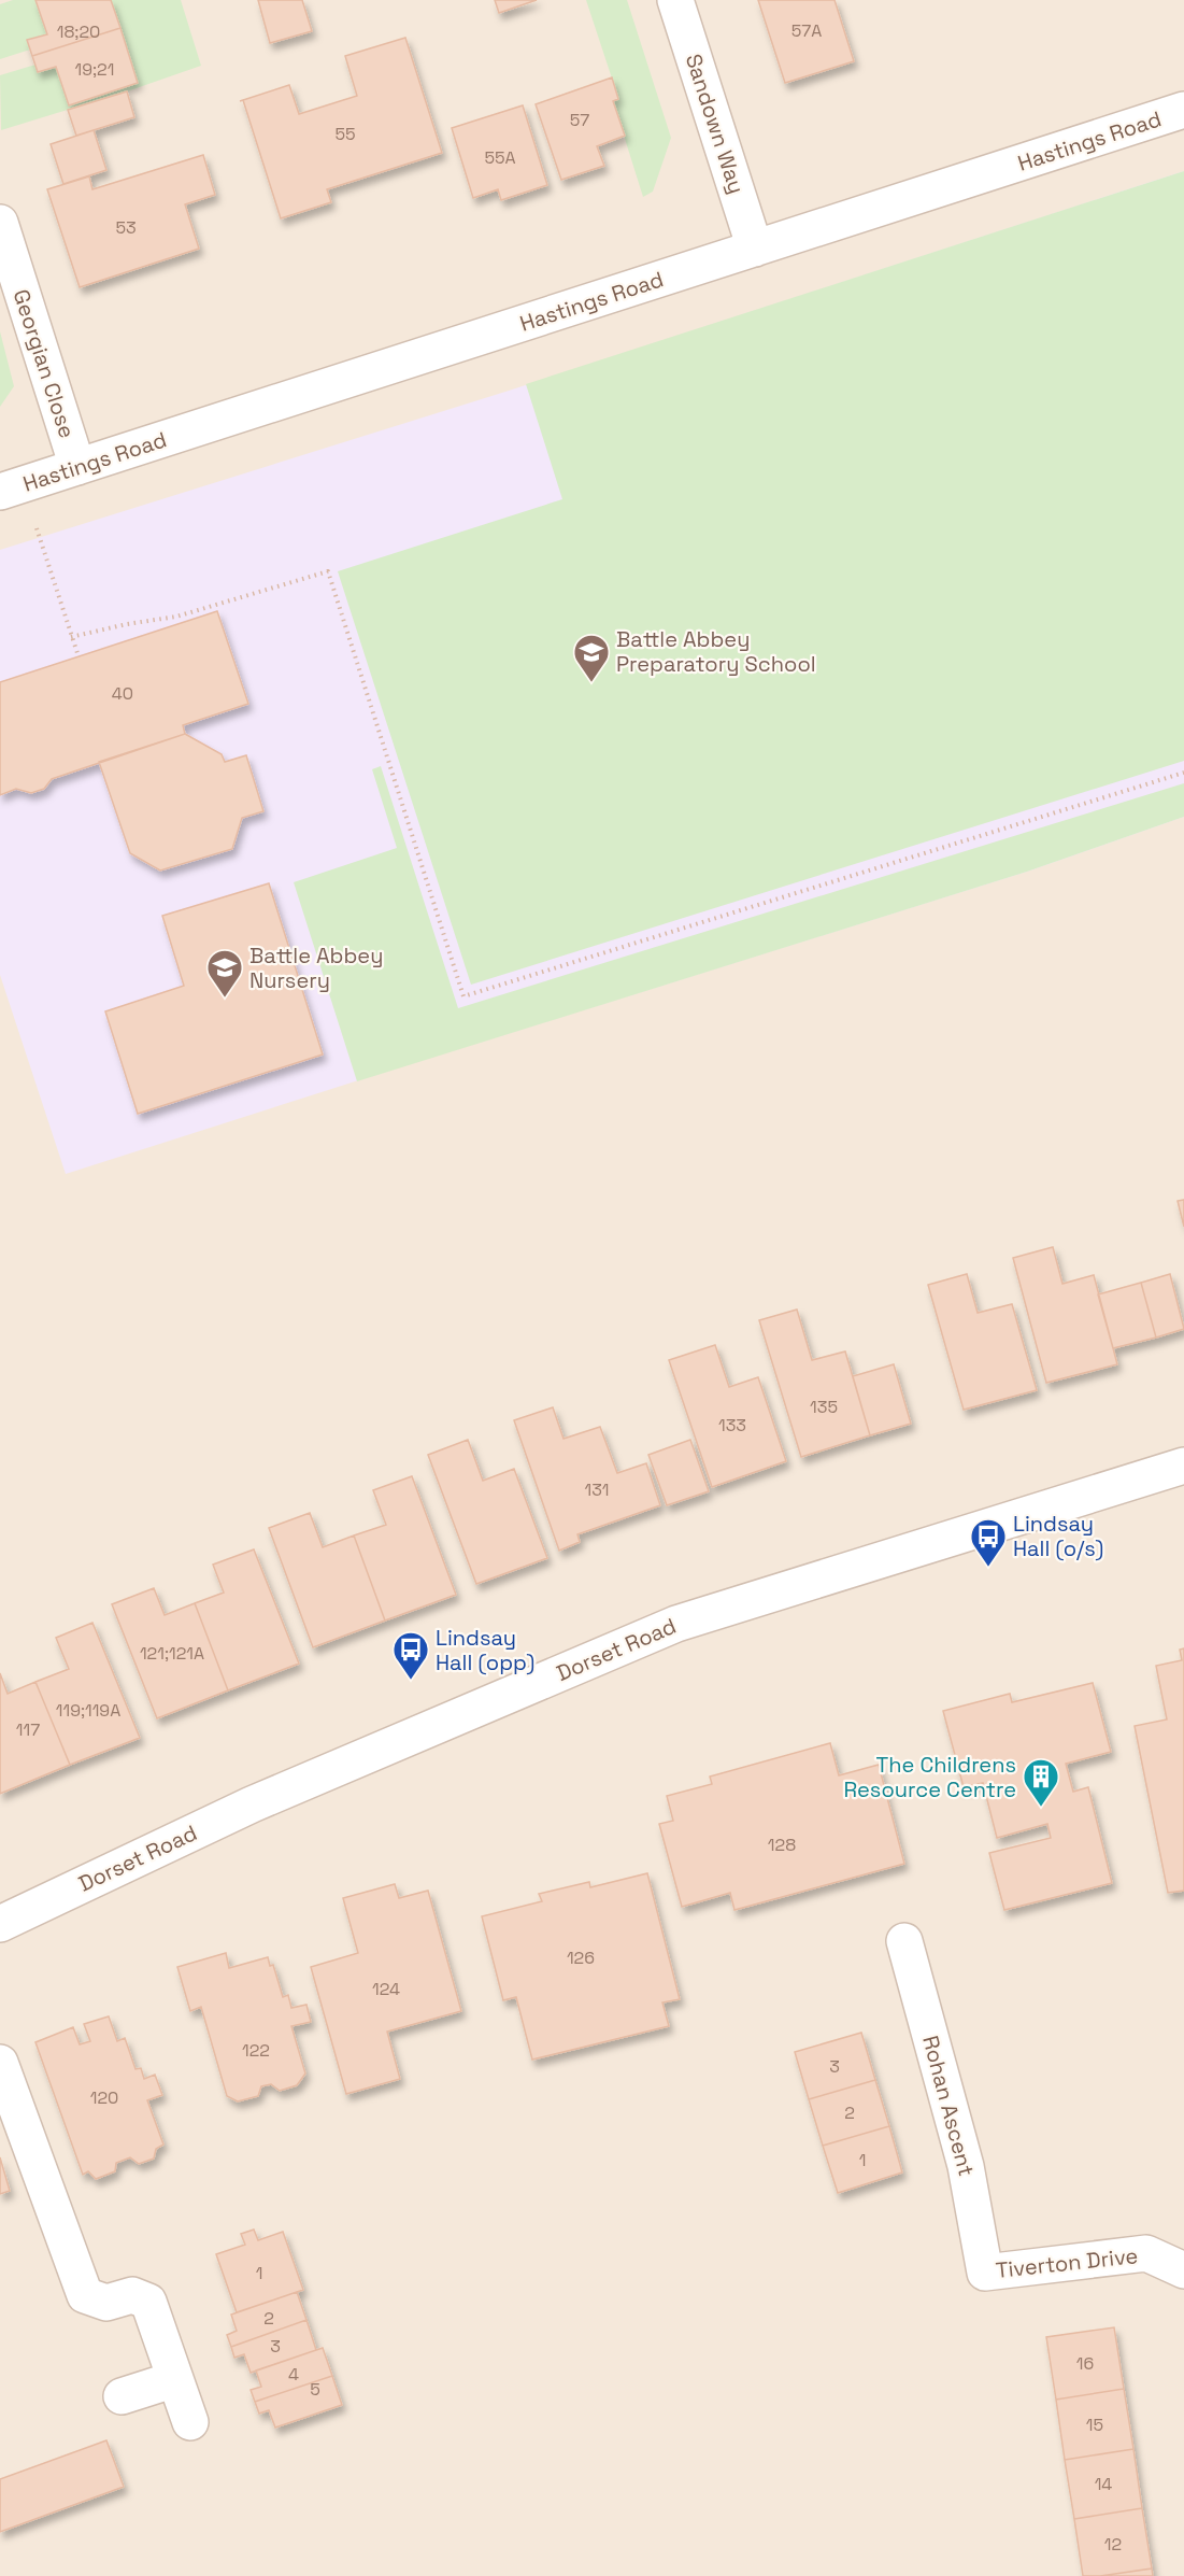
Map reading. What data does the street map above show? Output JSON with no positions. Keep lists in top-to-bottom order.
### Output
{
  "streets": {
    "street": [
      "Sandown Way",
      "Hastings Road",
      "Georgian Close",
      "Dorset Road",
      "Rohan Ascent",
      "Tiverton Drive"
    ]
  },
  "crossings": [
    ["Sandown Way", "Hastings Road"],
    ["Hastings Road", "Georgian Close"],
    ["Rohan Ascent", "Tiverton Drive"]
  ],
  "places": {
    "school or university": ["Battle Abbey Preparatory School", "Battle Abbey Nursery"],
    "bus stop": ["Lindsay Hall (o/s)", "Lindsay Hall (opp)"],
    "building": ["The Childrens Resource Centre"]
  },
  "house_numbers": [
    "57A",
    "18;20",
    "19;21",
    "57",
    "55",
    "55A",
    "53",
    "40",
    "135",
    "133",
    "131",
    "121;121A",
    "119;119A",
    "117",
    "128",
    "126",
    "124",
    "122",
    "3",
    "120",
    "2",
    "1",
    "1",
    "2",
    "3",
    "16",
    "4",
    "5",
    "15",
    "14",
    "12"
  ]
}
